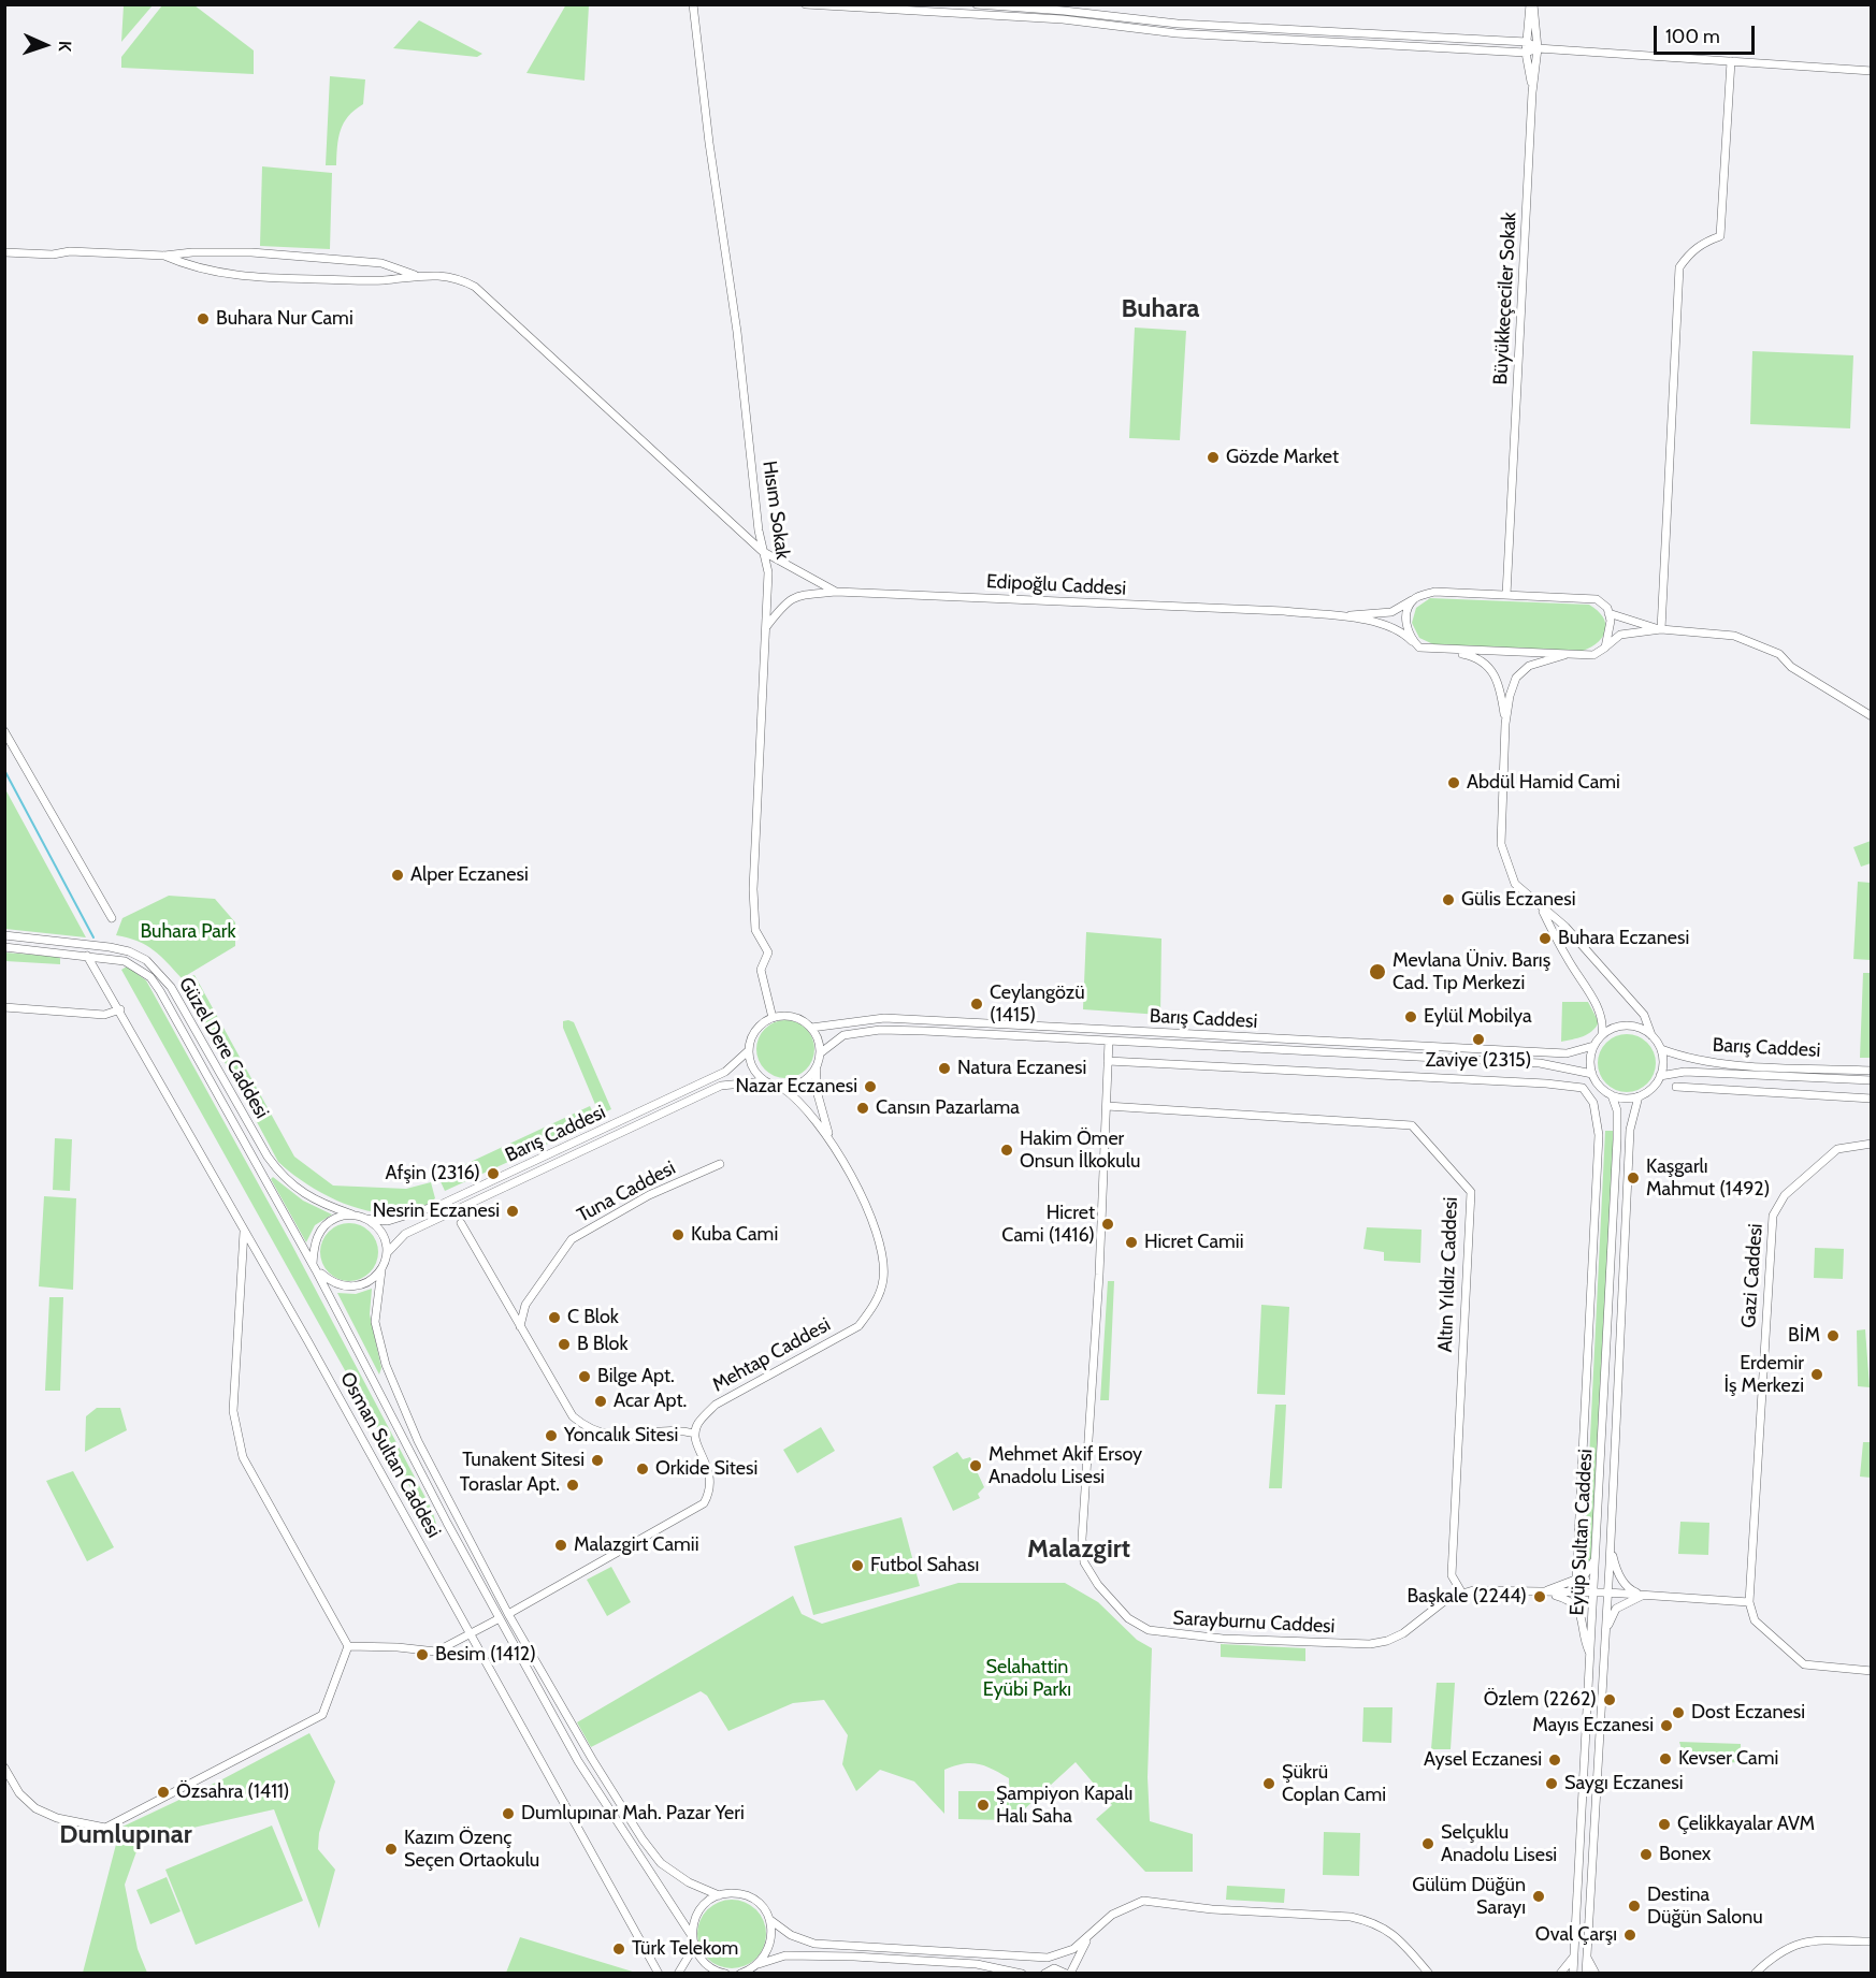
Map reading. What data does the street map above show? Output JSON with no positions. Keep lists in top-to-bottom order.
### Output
{
  "streets": {
    "street": [
      "Büyükkeçeciler Sokak",
      "Hısım Sokak",
      "Edipoğlu Caddesi",
      "Barış Caddesi",
      "Güzel Dere Caddesi",
      "Tuna Caddesi",
      "Altın Yıldız Caddesi",
      "Gazi Caddesi",
      "Mehtap Caddesi",
      "Osman Sultan Caddesi",
      "Eyüp Sultan Caddesi",
      "Sarayburnu Caddesi"
    ]
  },
  "crossings": [
    ["Hısım Sokak", "Edipoğlu Caddesi"],
    ["Hısım Sokak", "Barış Caddesi"],
    ["Barış Caddesi", "Güzel Dere Caddesi"],
    ["Barış Caddesi", "Eyüp Sultan Caddesi"],
    ["Barış Caddesi", "Sarayburnu Caddesi"],
    ["Güzel Dere Caddesi", "Osman Sultan Caddesi"],
    ["Altın Yıldız Caddesi", "Sarayburnu Caddesi"],
    ["Gazi Caddesi", "Sarayburnu Caddesi"],
    ["Eyüp Sultan Caddesi", "Sarayburnu Caddesi"]
  ],
  "districts": ["Buhara", "Malazgirt", "Dumlupınar"],
  "parks": ["Buhara Park", "Selahattin Eyübi Parkı"],
  "places": [
    "Buhara Nur Cami",
    "Gözde Market",
    "Abdül Hamid Cami",
    "Alper Eczanesi",
    "Gülis Eczanesi",
    "Buhara Eczanesi",
    "Mevlana Üniv. Barış Cad. Tıp Merkezi",
    "Ceylangözü (1415)",
    "Eylül Mobilya",
    "Zaviye (2315)",
    "Natura Eczanesi",
    "Nazar Eczanesi",
    "Cansın Pazarlama",
    "Hakim Ömer Onsun İlkokulu",
    "Afşin (2316)",
    "Kaşgarlı Mahmut (1492)",
    "Nesrin Eczanesi",
    "Hicret Cami (1416)",
    "Kuba Cami",
    "Hicret Camii",
    "C Blok",
    "BİM",
    "B Blok",
    "Erdemir İş Merkezi",
    "Bilge Apt.",
    "Acar Apt.",
    "Yoncalık Sitesi",
    "Tunakent Sitesi",
    "Mehmet Akif Ersoy Anadolu Lisesi",
    "Orkide Sitesi",
    "Toraslar Apt.",
    "Malazgirt Camii",
    "Futbol Sahası",
    "Başkale (2244)",
    "Besim (1412)",
    "Özlem (2262)",
    "Dost Eczanesi",
    "Mayıs Eczanesi",
    "Kevser Cami",
    "Aysel Eczanesi",
    "Şükrü Coplan Cami",
    "Saygı Eczanesi",
    "Özsahra (1411)",
    "Şampiyon Kapalı Halı Saha",
    "Dumlupınar Mah. Pazar Yeri",
    "Çelikkayalar AVM",
    "Selçuklu Anadolu Lisesi",
    "Kazım Özenç Seçen Ortaokulu",
    "Bonex",
    "Gülüm Düğün Sarayı",
    "Destina Düğün Salonu",
    "Oval Çarşı",
    "Türk Telekom"
  ],
  "scale_bar": "100 m",
  "north": "right"
}
